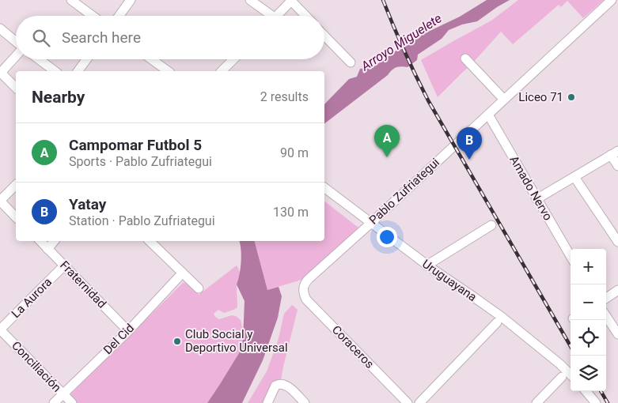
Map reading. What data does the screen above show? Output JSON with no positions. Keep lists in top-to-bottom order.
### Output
{
  "streets": {
    "street": [
      "Amado Nervo",
      "Pablo Zufriategui",
      "Uruguayana",
      "Fraternidad",
      "La Aurora",
      "Del Cid",
      "Coraceros",
      "Conciliación"
    ]
  },
  "crossings": [
    ["Amado Nervo", "Pablo Zufriategui"],
    ["Pablo Zufriategui", "Uruguayana"],
    ["Pablo Zufriategui", "Coraceros"],
    ["Fraternidad", "La Aurora"],
    ["Fraternidad", "Del Cid"],
    ["La Aurora", "Conciliación"],
    ["Del Cid", "Conciliación"]
  ],
  "water": ["Arroyo Miguelete"],
  "places": ["Liceo 71", "Club Social y Deportivo Universal"],
  "page": {
    "search": "Search here",
    "heading": ["Nearby", "2 results"],
    "list": [
      {
        "mark": "A",
        "name": "Campomar Futbol 5",
        "note": "Sports · Pablo Zufriategui",
        "value": "90 m"
      },
      {
        "mark": "B",
        "name": "Yatay",
        "note": "Station · Pablo Zufriategui",
        "value": "130 m"
      }
    ],
    "pins": ["A", "B"],
    "map_buttons": ["+", "−"]
  }
}
